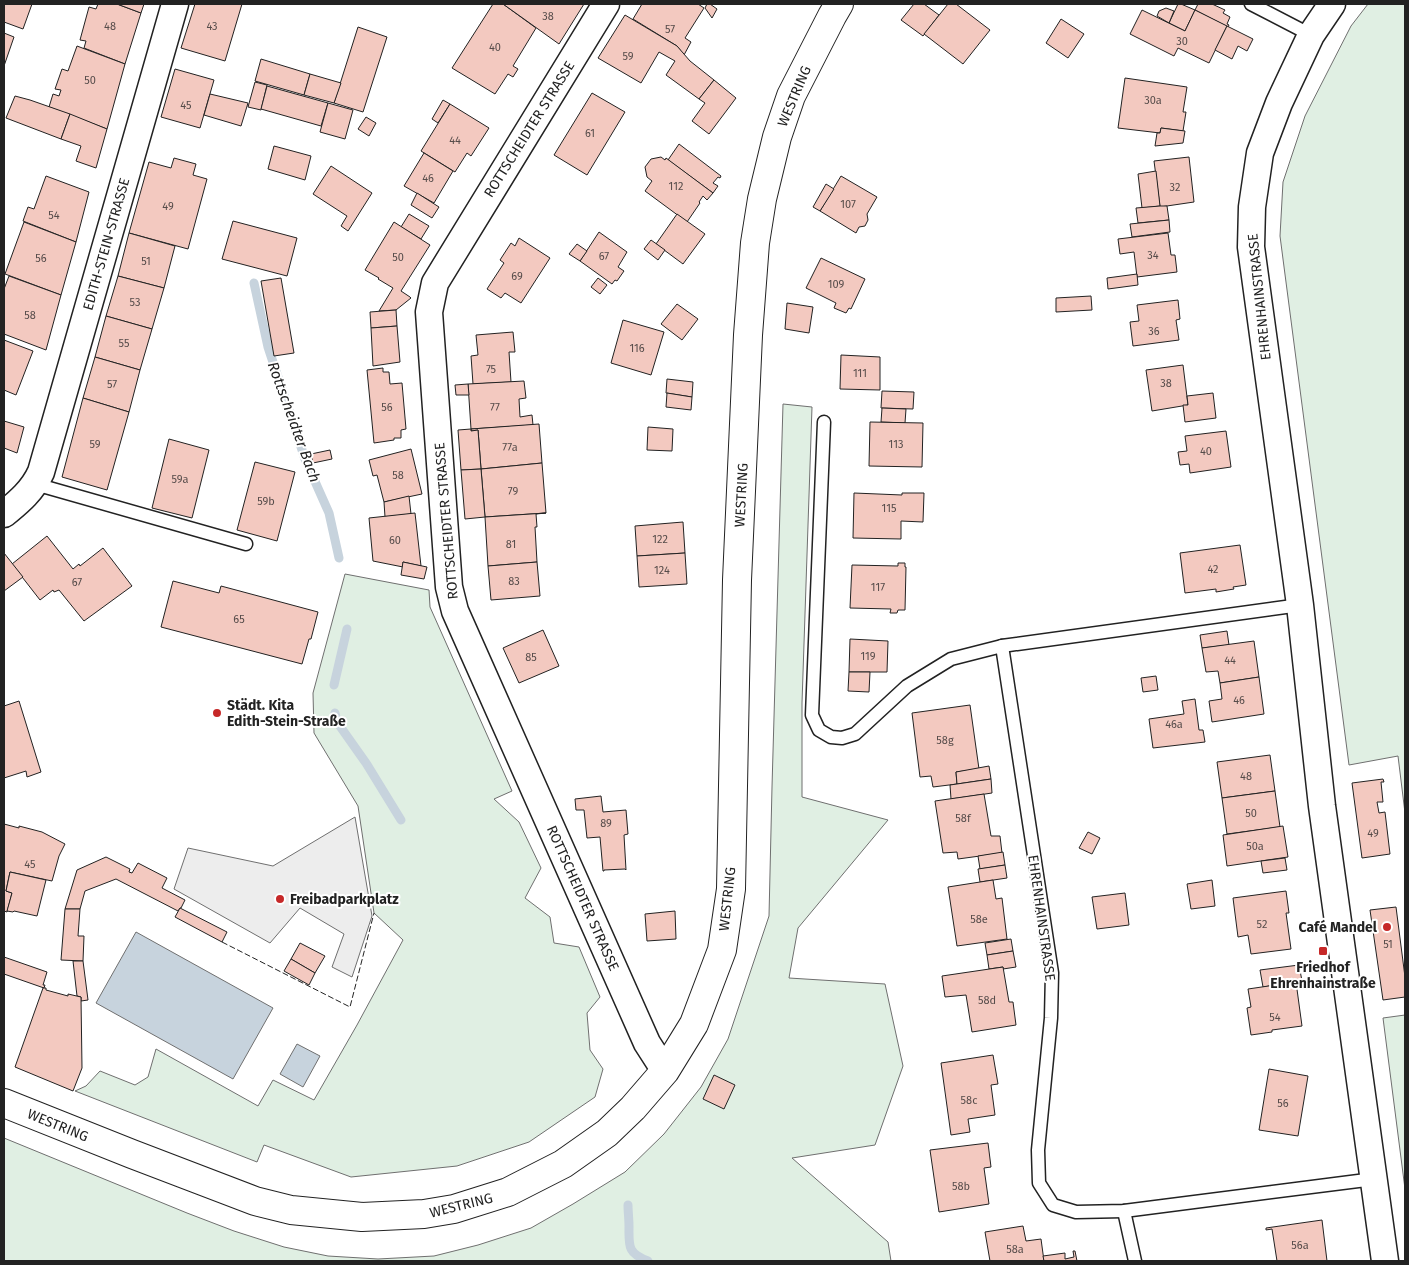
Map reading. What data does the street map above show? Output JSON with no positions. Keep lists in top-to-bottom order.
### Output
{
  "streets": {
    "main road": ["WESTRING"],
    "street": ["ROTTSCHEIDTER STRASSE", "EDITH-STEIN-STRASSE", "EHRENHAINSTRASSE"]
  },
  "crossings": [
    ["WESTRING", "ROTTSCHEIDTER STRASSE"]
  ],
  "water": ["Rottscheidter Bach"],
  "places": {
    "other": ["Städt. Kita Edith-Stein-Straße", "Freibadparkplatz", "Café Mandel"],
    "transit": ["Friedhof Ehrenhainstraße"]
  },
  "house_numbers": [
    "38",
    "48",
    "43",
    "57",
    "30",
    "40",
    "59",
    "50",
    "30a",
    "45",
    "61",
    "44",
    "46",
    "112",
    "32",
    "107",
    "49",
    "54",
    "34",
    "67",
    "50",
    "56",
    "51",
    "69",
    "109",
    "53",
    "58",
    "36",
    "55",
    "116",
    "75",
    "111",
    "38",
    "57",
    "56",
    "77",
    "59",
    "113",
    "77a",
    "40",
    "58",
    "59a",
    "79",
    "59b",
    "115",
    "122",
    "60",
    "81",
    "42",
    "124",
    "83",
    "67",
    "117",
    "65",
    "119",
    "85",
    "44",
    "46",
    "46a",
    "58g",
    "48",
    "50",
    "58f",
    "89",
    "49",
    "50a",
    "45",
    "58e",
    "52",
    "51",
    "58d",
    "54",
    "58c",
    "56",
    "58b",
    "56a",
    "58a"
  ]
}
